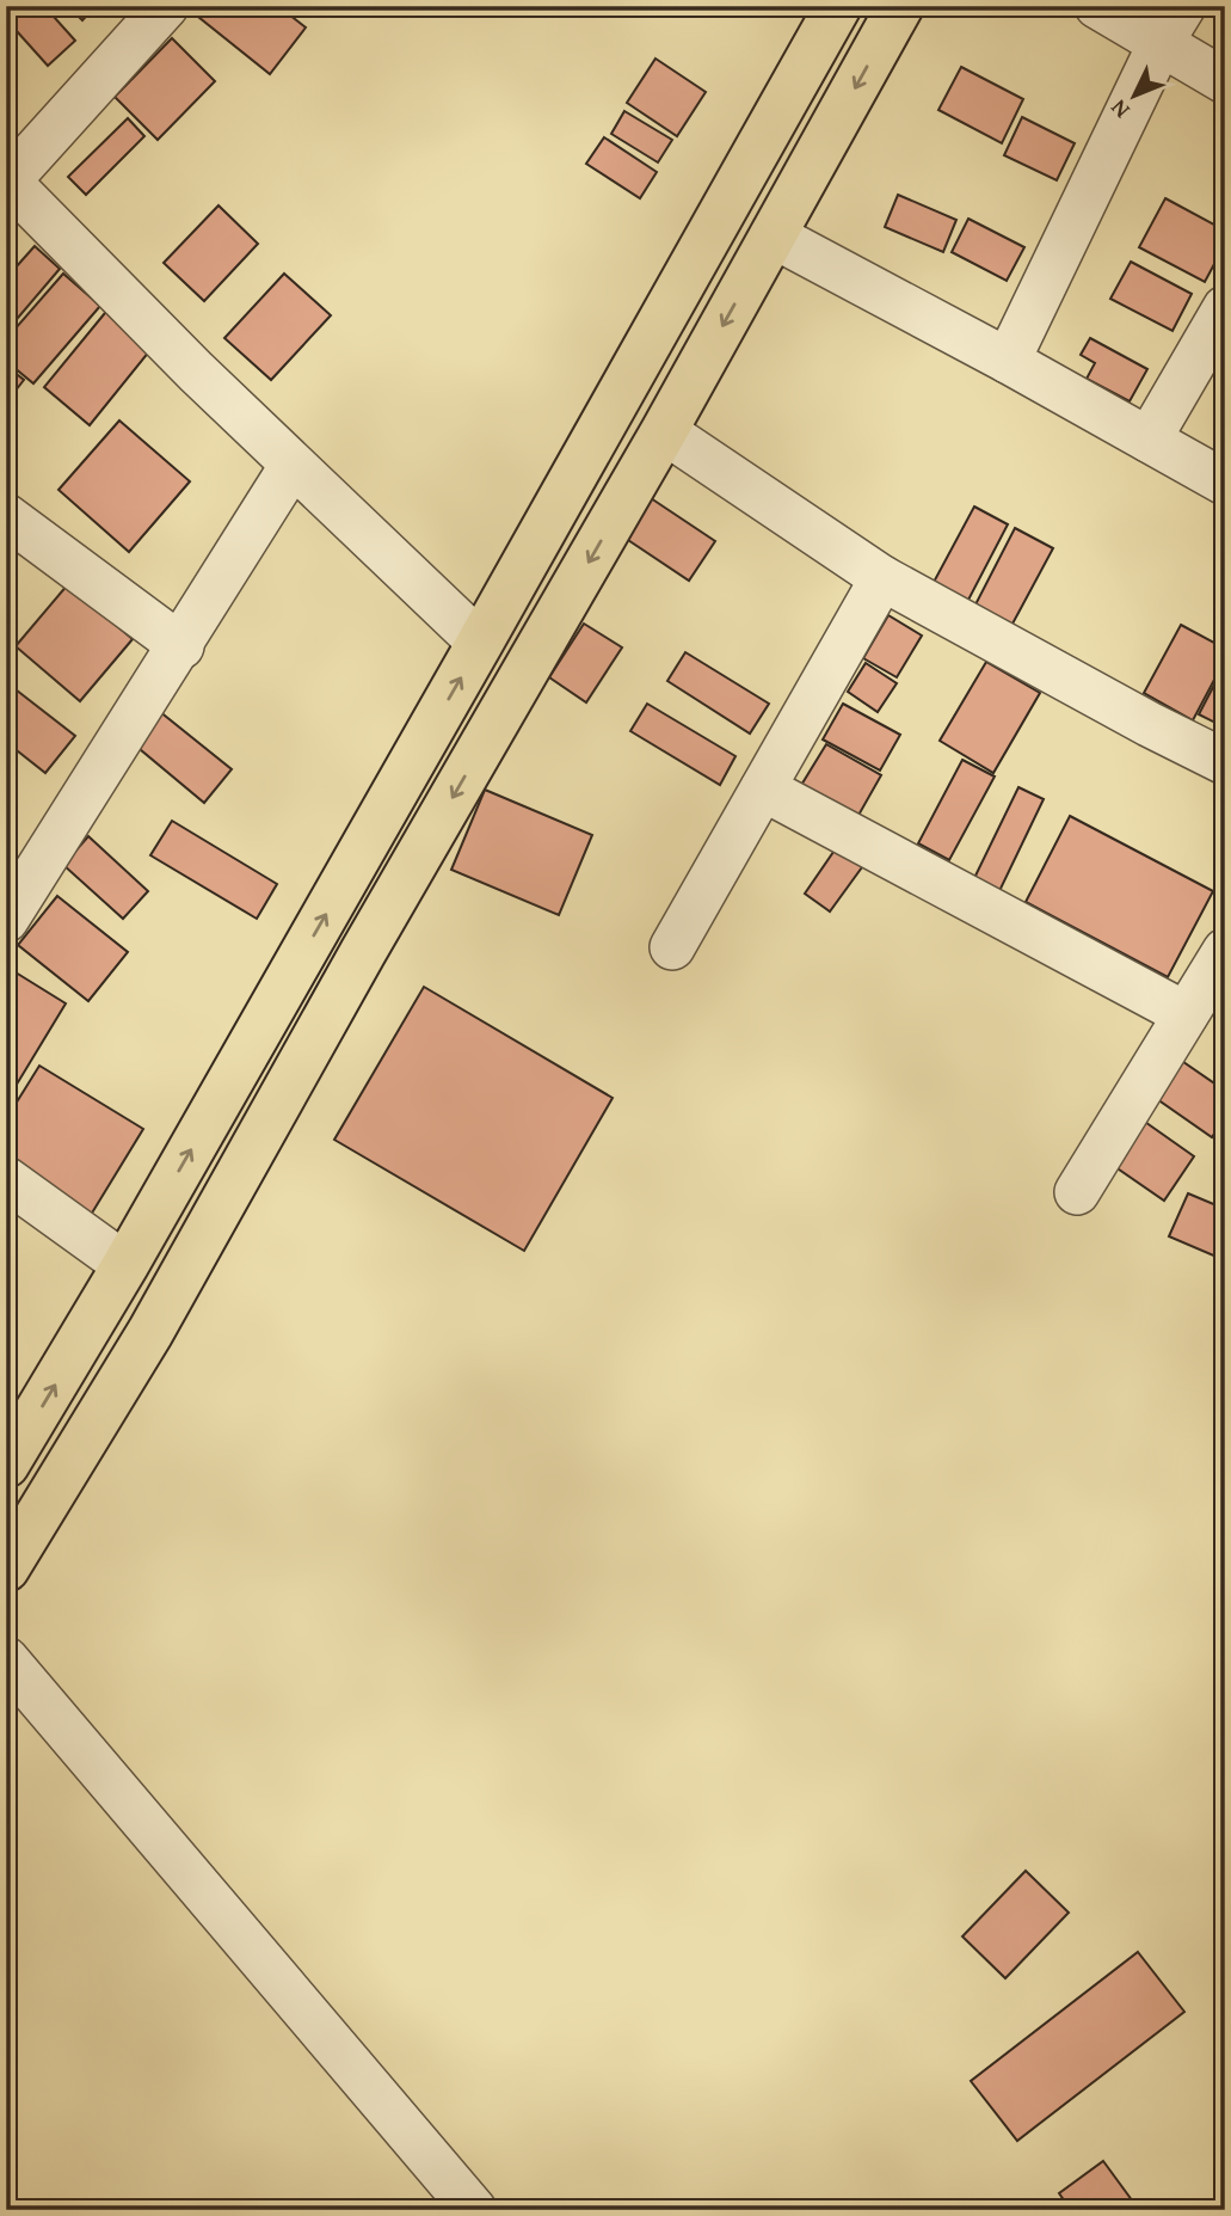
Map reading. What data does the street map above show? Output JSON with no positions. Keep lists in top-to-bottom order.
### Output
{
  "north": "bottom left"
}
